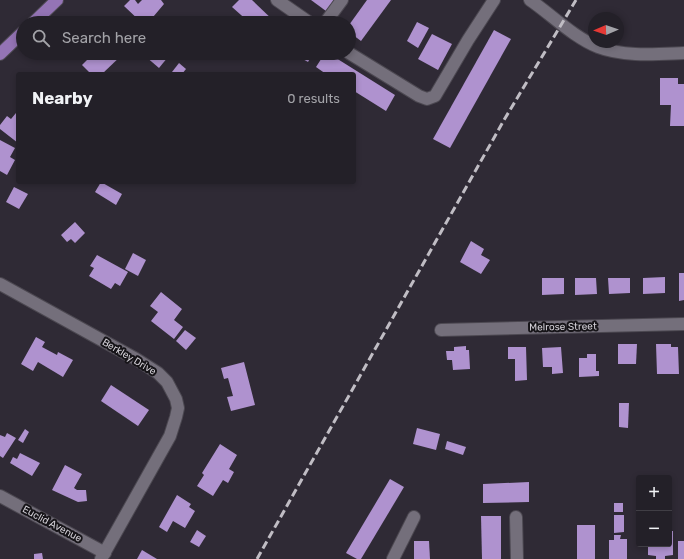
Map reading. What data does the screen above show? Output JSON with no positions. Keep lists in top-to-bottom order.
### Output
{
  "streets": {
    "street": ["Melrose Street", "Berkley Drive", "Euclid Avenue"]
  },
  "crossings": [
    ["Berkley Drive", "Euclid Avenue"]
  ],
  "north": "left",
  "page": {
    "search": "Search here",
    "heading": ["Nearby", "0 results"],
    "map_buttons": ["+", "−"]
  }
}
